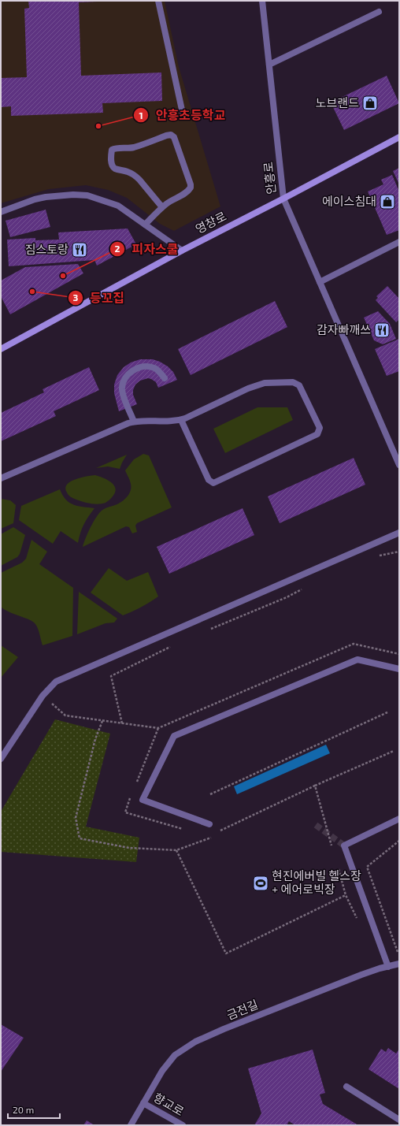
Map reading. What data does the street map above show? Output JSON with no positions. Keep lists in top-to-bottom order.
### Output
{
  "streets": {
    "main road": ["영창로"],
    "street": ["안흥로", "금전길", "향교로"]
  },
  "crossings": [
    ["안흥로", "영창로"],
    ["금전길", "향교로"]
  ],
  "places": {
    "shop": ["노브랜드", "에이스침대"],
    "other": ["안흥초등학교", "피자스쿨", "등꼬집"],
    "restaurant": ["짐스토랑", "감자빠깨쓰"],
    "sports": ["현진에버빌 헬스장 + 에어로빅장"]
  },
  "scale_bar": "20 m"
}
